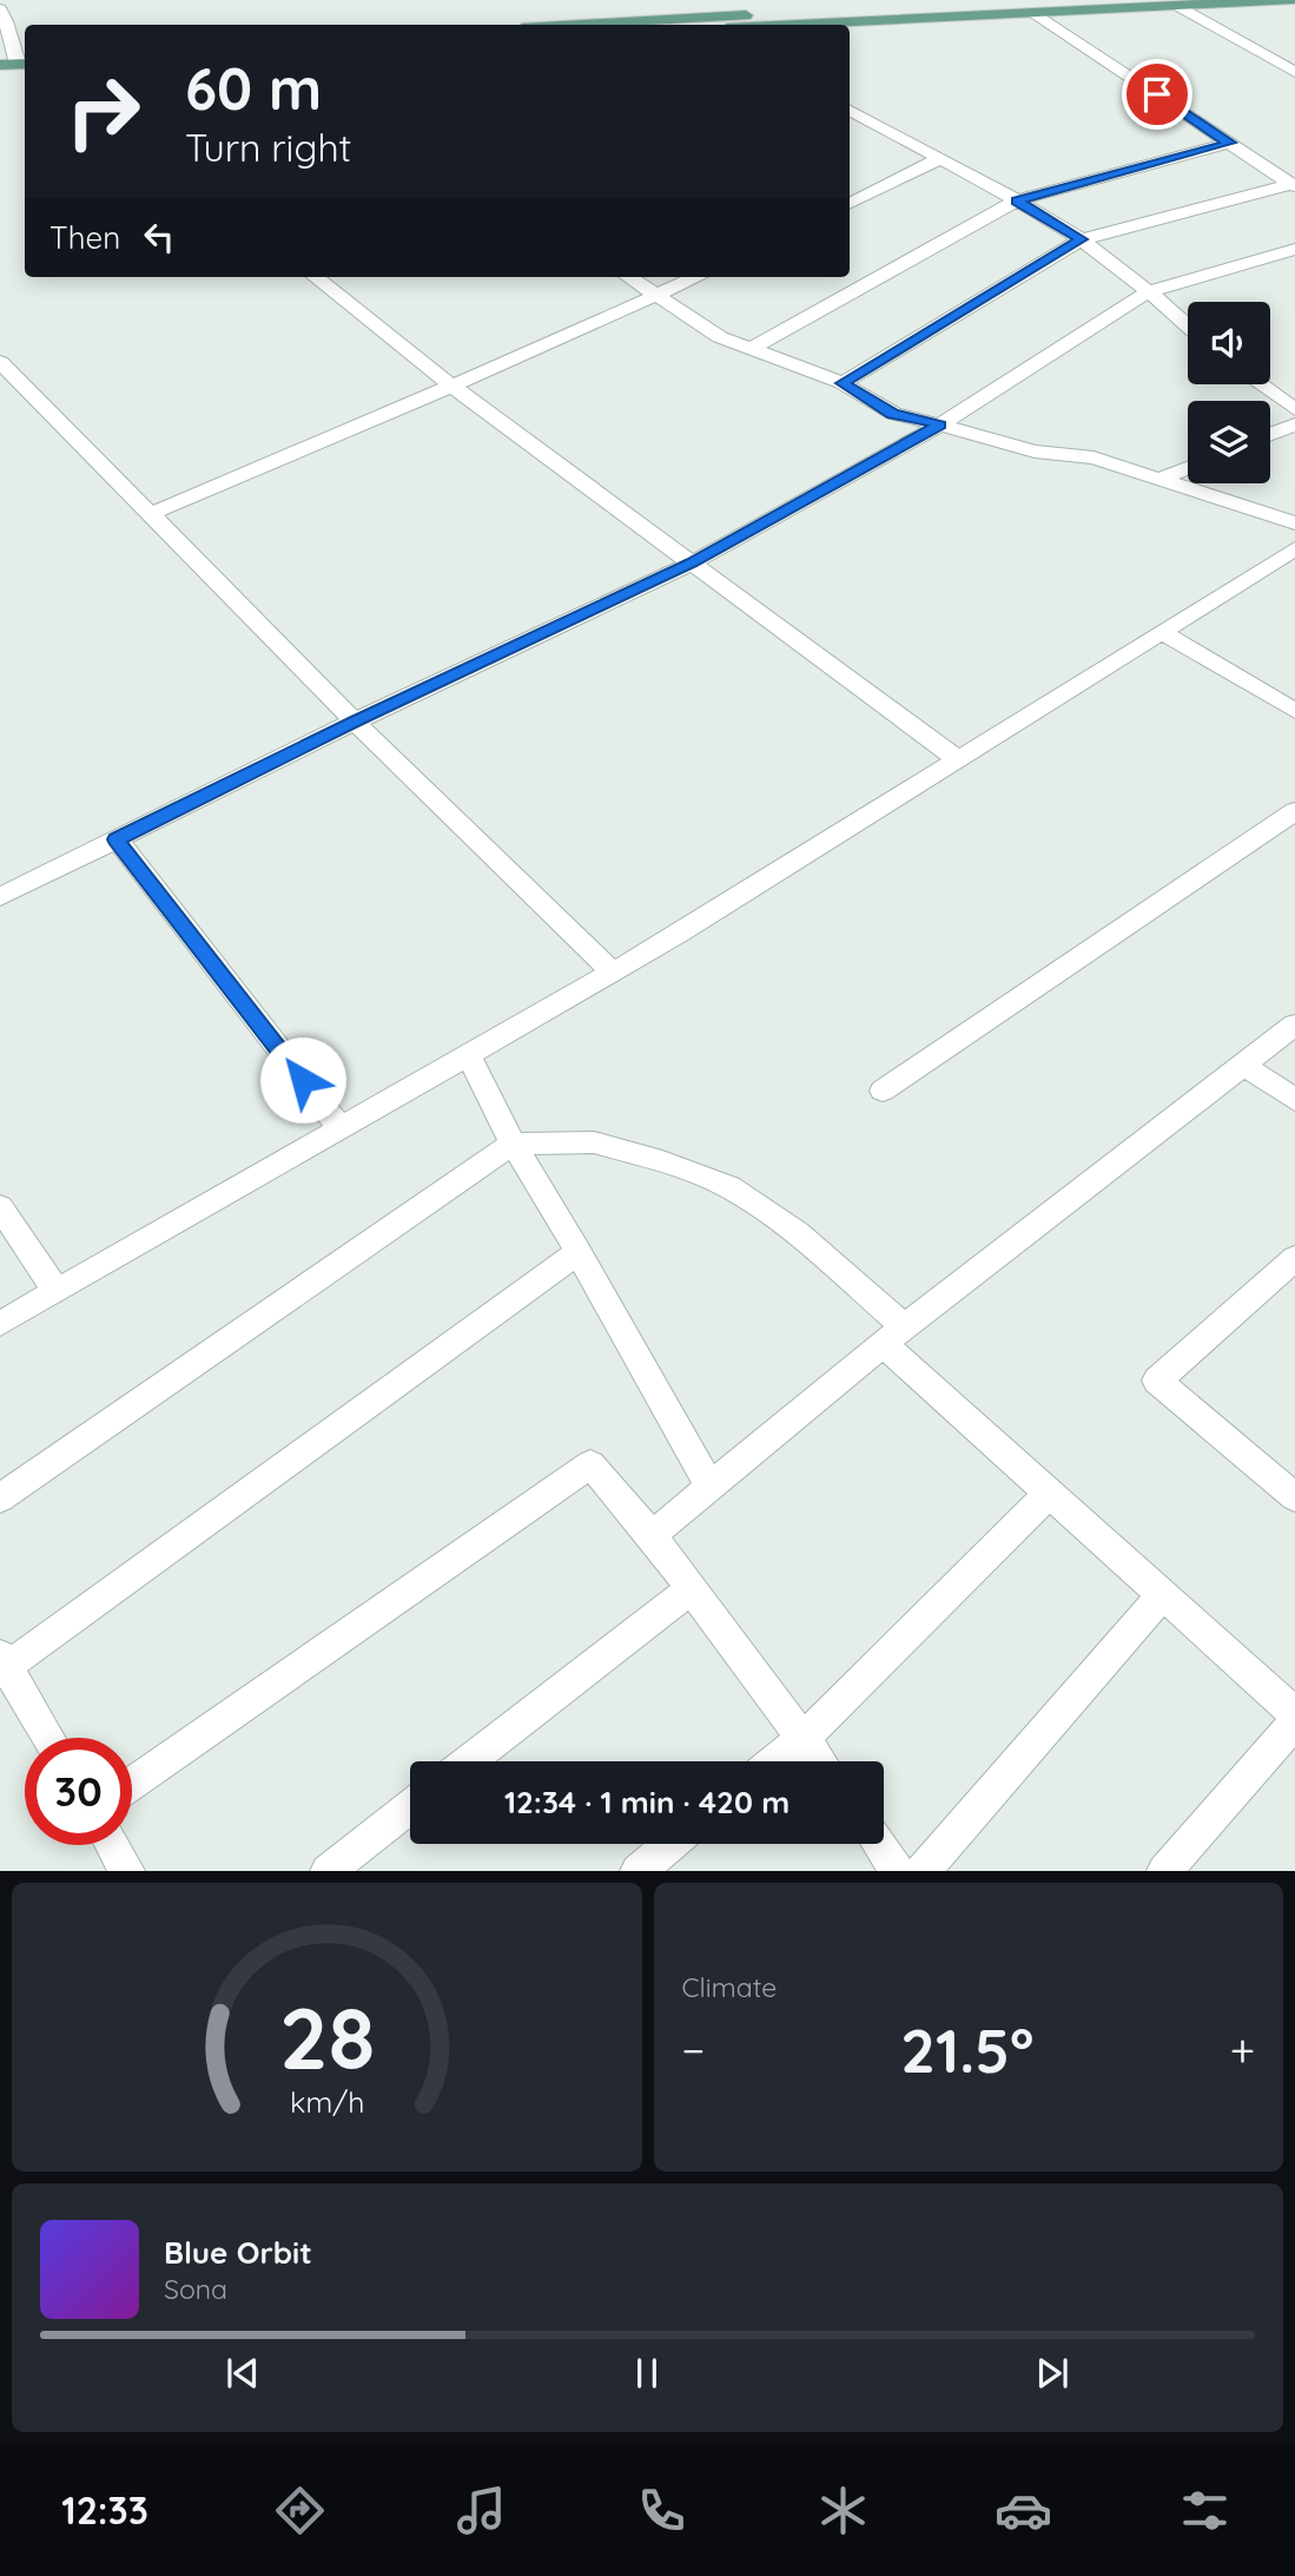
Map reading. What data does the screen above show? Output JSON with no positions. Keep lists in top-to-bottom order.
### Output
{
  "page": {
    "turn": ["60 m", "Turn right"],
    "then": "Then",
    "limit": "30",
    "trip": "12:34 · 1 min · 420 m",
    "tile": "Climate",
    "heat": ["−", "21.5°", "+"],
    "song": ["Blue Orbit", "Sona"],
    "tabs": "12:33",
    "gauge": ["28", "km/h"]
  }
}
